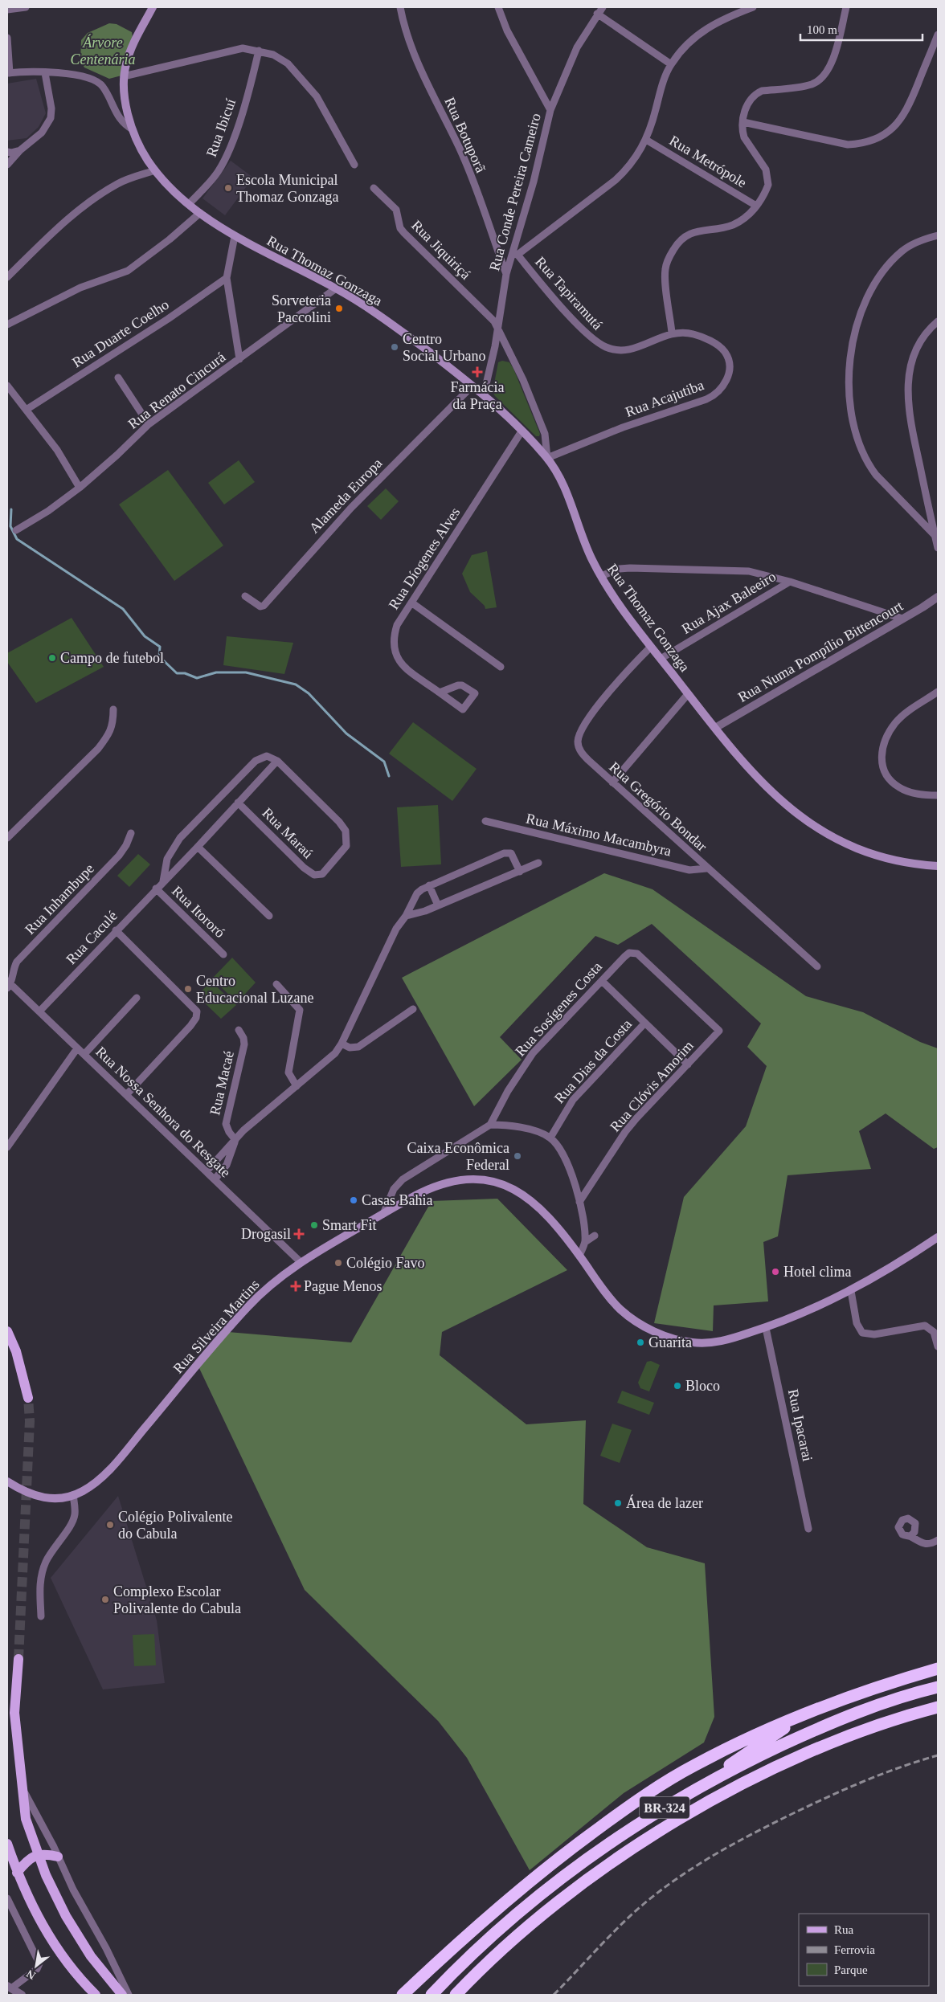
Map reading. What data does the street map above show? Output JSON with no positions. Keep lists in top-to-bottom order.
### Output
{
  "streets": {
    "highway": ["BR-324"],
    "main road": ["Rua Thomaz Gonzaga", "Rua Silveira Martins"],
    "street": [
      "Rua Ibicuí",
      "Rua Botuporã",
      "Rua Metrópole",
      "Rua Conde Pereira Cameiro",
      "Rua Jiquiriçá",
      "Rua Tapiramutá",
      "Rua Duarte Coelho",
      "Rua Renato Cincurá",
      "Rua Acajutiba",
      "Alameda Europa",
      "Rua Díogenes Alves",
      "Rua Ajax Baleeiro",
      "Rua Numa Pompílio Bittencourt",
      "Rua Gregório Bondar",
      "Rua Maraú",
      "Rua Máximo Macambyra",
      "Rua Inhambupe",
      "Rua Itororó",
      "Rua Caculé",
      "Rua Sosígenes Costa",
      "Rua Dias da Costa",
      "Rua Macaé",
      "Rua Clóvis Amorim",
      "Rua Nossa Senhora do Resgate",
      "Rua Ipacarai"
    ]
  },
  "crossings": [
    ["Rua Ibicuí", "Rua Thomaz Gonzaga"],
    ["Rua Botuporã", "Rua Conde Pereira Cameiro"],
    ["Rua Conde Pereira Cameiro", "Rua Jiquiriçá"],
    ["Rua Conde Pereira Cameiro", "Rua Thomaz Gonzaga"],
    ["Rua Conde Pereira Cameiro", "Rua Tapiramutá"],
    ["Rua Jiquiriçá", "Rua Thomaz Gonzaga"],
    ["Rua Jiquiriçá", "Rua Acajutiba"],
    ["Rua Thomaz Gonzaga", "Rua Renato Cincurá"],
    ["Rua Thomaz Gonzaga", "Rua Acajutiba"],
    ["Rua Thomaz Gonzaga", "Rua Díogenes Alves"],
    ["Rua Thomaz Gonzaga", "Rua Ajax Baleeiro"],
    ["Rua Thomaz Gonzaga", "Rua Numa Pompílio Bittencourt"],
    ["Rua Thomaz Gonzaga", "Rua Gregório Bondar"],
    ["Rua Tapiramutá", "Rua Acajutiba"],
    ["Rua Gregório Bondar", "Rua Máximo Macambyra"],
    ["Rua Maraú", "Rua Caculé"],
    ["Rua Inhambupe", "Rua Nossa Senhora do Resgate"],
    ["Rua Itororó", "Rua Caculé"],
    ["Rua Caculé", "Rua Nossa Senhora do Resgate"],
    ["Rua Sosígenes Costa", "Rua Clóvis Amorim"],
    ["Rua Nossa Senhora do Resgate", "Rua Silveira Martins"],
    ["Rua Silveira Martins", "Rua Ipacarai"]
  ],
  "parks": ["Árvore Centenária"],
  "places": {
    "other": [
      "Escola Municipal Thomaz Gonzaga",
      "Sorveteria Paccolini",
      "Centro Social Urbano",
      "Campo de futebol",
      "Centro Educacional Luzane",
      "Caixa Econômica Federal",
      "Casas Bahia",
      "Smart Fit",
      "Colégio Favo",
      "Hotel clima",
      "Guarita",
      "Bloco",
      "Área de lazer",
      "Colégio Polivalente do Cabula",
      "Complexo Escolar Polivalente do Cabula"
    ],
    "health": ["Farmácia da Praça", "Drogasil", "Pague Menos"]
  },
  "legend": ["Rua", "Ferrovia", "Parque"],
  "scale_bar": "100 m",
  "north": "bottom left"
}
